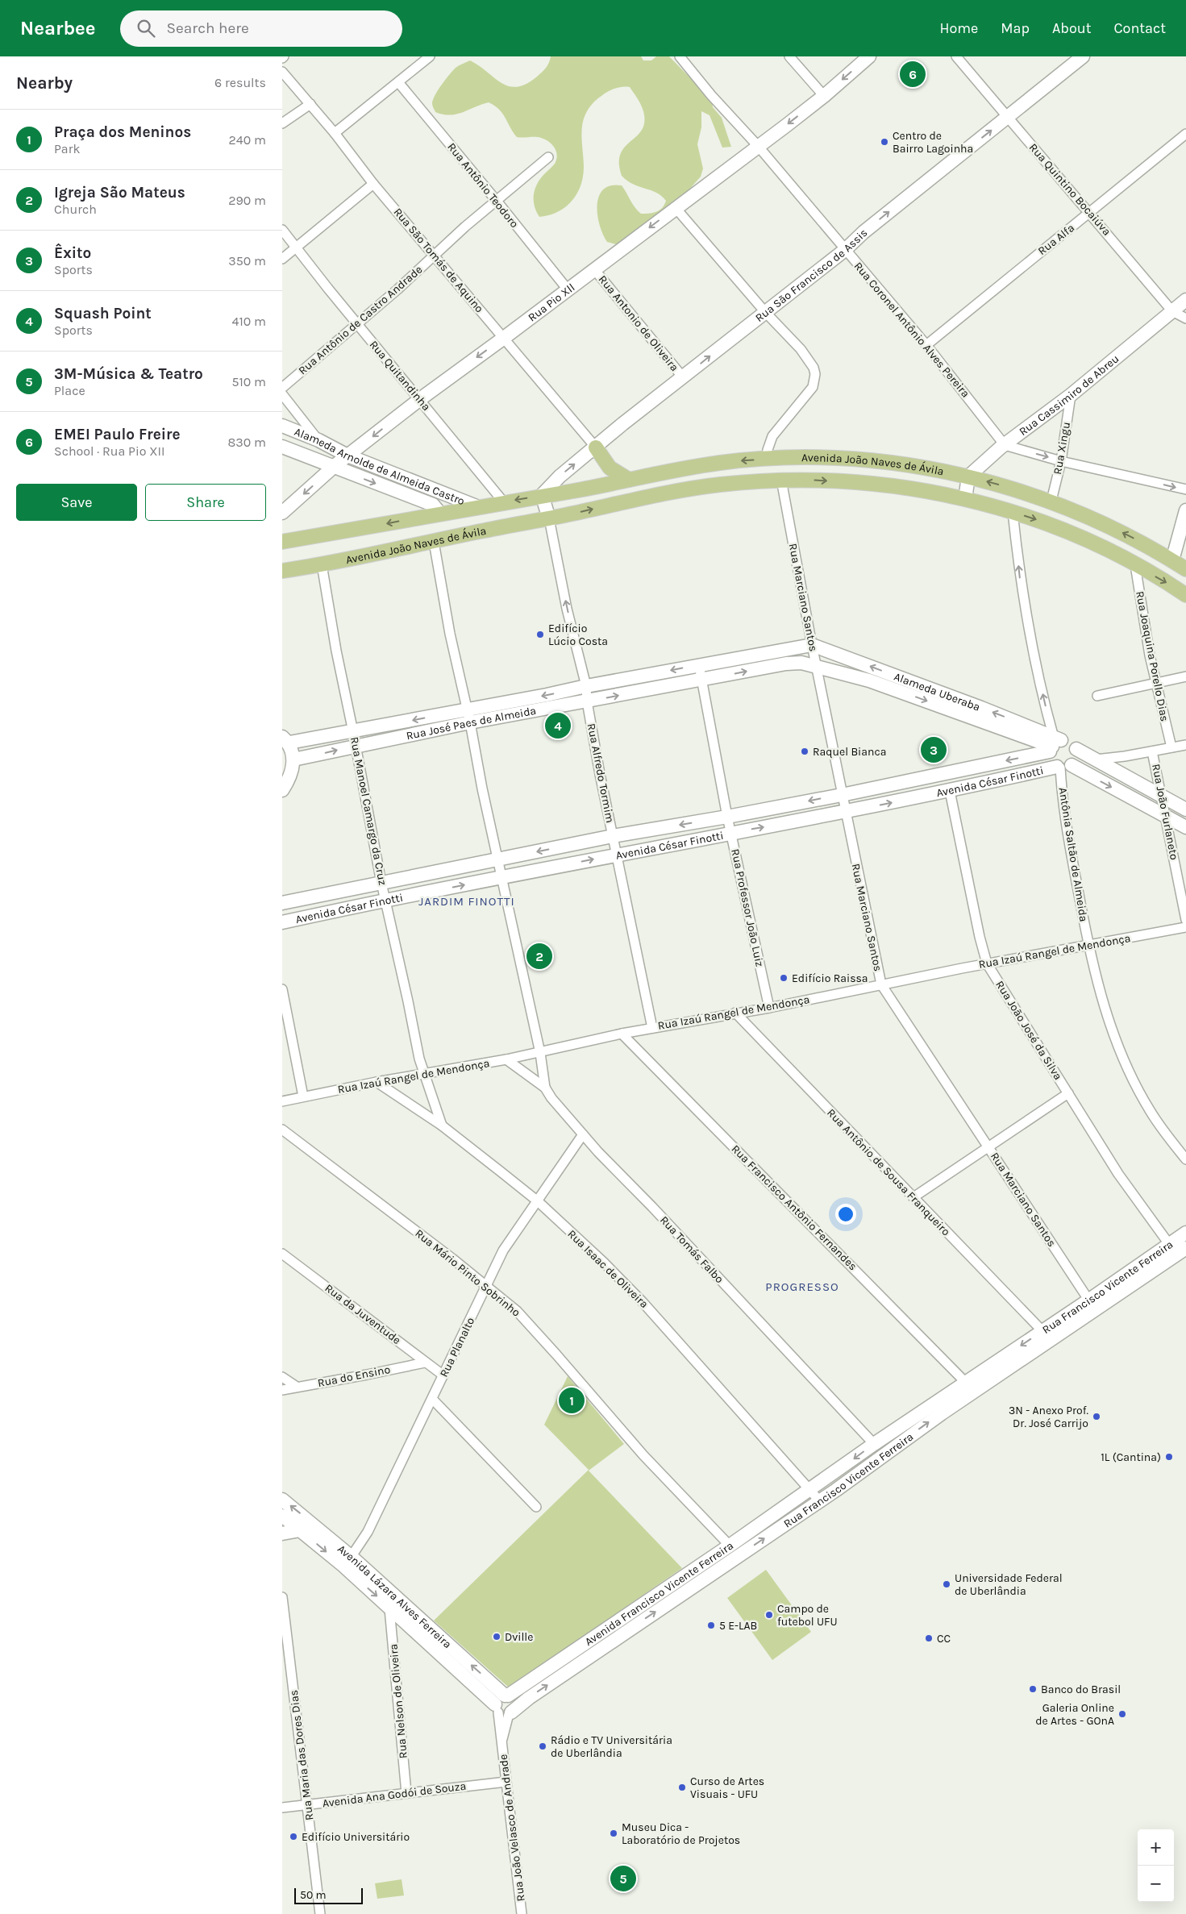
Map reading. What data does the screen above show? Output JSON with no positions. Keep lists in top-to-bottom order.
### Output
{
  "streets": {
    "main road": [
      "Rua São Francisco de Assis",
      "Rua Pio Xll",
      "Rua Cassimiro de Abreu",
      "Avenida João Naves de Ávila",
      "Alameda Arnolde de Almeida Castro",
      "Alameda Uberaba",
      "Rua José Paes de Almeida",
      "Avenida César Finotti",
      "Rua Francisco Vicente Ferreira",
      "Avenida Francisco Vicente Ferreira",
      "Avenida Lázara Alves Ferreira"
    ],
    "street": [
      "Rua Antônio Teodoro",
      "Rua Quintino Bocaiúva",
      "Rua Alfa",
      "Rua São Tomás de Aquino",
      "Rua Antônio de Castro Andrade",
      "Rua Antonio de Oliveira",
      "Rua Coronel Antônio Alves Pereira",
      "Rua Quitandinha",
      "Rua Xingu",
      "Rua Marciano Santos",
      "Rua Joaquina Porello Dias",
      "Rua Alfredo Tormim",
      "Rua Manoel Camargo da Cruz",
      "Rua João Furlaneto",
      "Antônia Saltão de Almeida",
      "Rua Professor João Luiz",
      "Rua Izaú Rangel de Mendonça",
      "Rua João José da Silva",
      "Rua Antônio de Sousa Franqueiro",
      "Rua Francisco Antônio Fernandes",
      "Rua Tomás Falbo",
      "Rua Isaac de Oliveira",
      "Rua Mário Pinto Sobrinho",
      "Rua da Juventude",
      "Rua Planalto",
      "Rua do Ensino",
      "Rua Nelson de Oliveira",
      "Rua Maria das Dores Dias",
      "Avenida Ana Godói de Souza",
      "Rua João Velasco de Andrade"
    ]
  },
  "crossings": [
    ["Rua Antônio Teodoro", "Rua Pio Xll"],
    ["Rua Antônio Teodoro", "Rua Antônio de Castro Andrade"],
    ["Rua Quintino Bocaiúva", "Rua Alfa"],
    ["Rua Quintino Bocaiúva", "Rua São Francisco de Assis"],
    ["Rua Quintino Bocaiúva", "Rua Cassimiro de Abreu"],
    ["Rua Alfa", "Rua Coronel Antônio Alves Pereira"],
    ["Rua São Tomás de Aquino", "Rua São Francisco de Assis"],
    ["Rua São Tomás de Aquino", "Rua Pio Xll"],
    ["Rua São Tomás de Aquino", "Rua Antônio de Castro Andrade"],
    ["Rua São Francisco de Assis", "Rua Antonio de Oliveira"],
    ["Rua São Francisco de Assis", "Rua Coronel Antônio Alves Pereira"],
    ["Rua São Francisco de Assis", "Avenida João Naves de Ávila"],
    ["Rua Pio Xll", "Rua Antonio de Oliveira"],
    ["Rua Pio Xll", "Rua Coronel Antônio Alves Pereira"],
    ["Rua Pio Xll", "Rua Quitandinha"],
    ["Rua Pio Xll", "Alameda Arnolde de Almeida Castro"],
    ["Rua Antônio de Castro Andrade", "Rua Quitandinha"],
    ["Rua Coronel Antônio Alves Pereira", "Rua Cassimiro de Abreu"],
    ["Rua Quitandinha", "Avenida João Naves de Ávila"],
    ["Rua Cassimiro de Abreu", "Rua Xingu"],
    ["Rua Cassimiro de Abreu", "Avenida João Naves de Ávila"],
    ["Rua Xingu", "Avenida João Naves de Ávila"],
    ["Avenida João Naves de Ávila", "Alameda Arnolde de Almeida Castro"],
    ["Avenida João Naves de Ávila", "Rua Marciano Santos"],
    ["Avenida João Naves de Ávila", "Rua Joaquina Porello Dias"],
    ["Avenida João Naves de Ávila", "Rua Alfredo Tormim"],
    ["Avenida João Naves de Ávila", "Rua Manoel Camargo da Cruz"],
    ["Rua Marciano Santos", "Alameda Uberaba"],
    ["Rua Marciano Santos", "Rua José Paes de Almeida"],
    ["Rua Marciano Santos", "Avenida César Finotti"],
    ["Rua Marciano Santos", "Rua Izaú Rangel de Mendonça"],
    ["Rua Marciano Santos", "Rua Francisco Vicente Ferreira"],
    ["Alameda Uberaba", "Rua José Paes de Almeida"],
    ["Alameda Uberaba", "Avenida César Finotti"],
    ["Alameda Uberaba", "Rua João Furlaneto"],
    ["Alameda Uberaba", "Antônia Saltão de Almeida"],
    ["Rua José Paes de Almeida", "Rua Alfredo Tormim"],
    ["Rua José Paes de Almeida", "Rua Manoel Camargo da Cruz"],
    ["Rua José Paes de Almeida", "Rua Professor João Luiz"],
    ["Rua Alfredo Tormim", "Avenida César Finotti"],
    ["Rua Alfredo Tormim", "Rua Izaú Rangel de Mendonça"],
    ["Avenida César Finotti", "Rua Manoel Camargo da Cruz"],
    ["Avenida César Finotti", "Antônia Saltão de Almeida"],
    ["Avenida César Finotti", "Rua Professor João Luiz"],
    ["Avenida César Finotti", "Rua João José da Silva"],
    ["Rua Manoel Camargo da Cruz", "Rua Izaú Rangel de Mendonça"],
    ["Rua Manoel Camargo da Cruz", "Rua Isaac de Oliveira"],
    ["Antônia Saltão de Almeida", "Rua Izaú Rangel de Mendonça"],
    ["Rua Professor João Luiz", "Rua Izaú Rangel de Mendonça"],
    ["Rua Izaú Rangel de Mendonça", "Rua João José da Silva"],
    ["Rua Izaú Rangel de Mendonça", "Rua Antônio de Sousa Franqueiro"],
    ["Rua Izaú Rangel de Mendonça", "Rua Francisco Antônio Fernandes"],
    ["Rua Izaú Rangel de Mendonça", "Rua Tomás Falbo"],
    ["Rua Izaú Rangel de Mendonça", "Rua Isaac de Oliveira"],
    ["Rua João José da Silva", "Rua Francisco Vicente Ferreira"],
    ["Rua Antônio de Sousa Franqueiro", "Rua Francisco Vicente Ferreira"],
    ["Rua Francisco Antônio Fernandes", "Rua Francisco Vicente Ferreira"],
    ["Rua Tomás Falbo", "Rua Francisco Vicente Ferreira"],
    ["Rua Tomás Falbo", "Rua Planalto"],
    ["Rua Isaac de Oliveira", "Rua Francisco Vicente Ferreira"],
    ["Rua Isaac de Oliveira", "Rua Planalto"],
    ["Rua Isaac de Oliveira", "Avenida Francisco Vicente Ferreira"],
    ["Rua Mário Pinto Sobrinho", "Rua Planalto"],
    ["Rua Mário Pinto Sobrinho", "Avenida Francisco Vicente Ferreira"],
    ["Rua Francisco Vicente Ferreira", "Avenida Francisco Vicente Ferreira"],
    ["Rua Francisco Vicente Ferreira", "Avenida Lázara Alves Ferreira"],
    ["Rua Francisco Vicente Ferreira", "Rua João Velasco de Andrade"],
    ["Rua da Juventude", "Rua Planalto"],
    ["Rua da Juventude", "Rua do Ensino"],
    ["Rua Planalto", "Avenida Lázara Alves Ferreira"],
    ["Avenida Francisco Vicente Ferreira", "Avenida Lázara Alves Ferreira"],
    ["Avenida Francisco Vicente Ferreira", "Rua João Velasco de Andrade"],
    ["Avenida Lázara Alves Ferreira", "Rua Nelson de Oliveira"],
    ["Avenida Lázara Alves Ferreira", "Rua João Velasco de Andrade"],
    ["Rua Nelson de Oliveira", "Avenida Ana Godói de Souza"],
    ["Rua Maria das Dores Dias", "Avenida Ana Godói de Souza"],
    ["Avenida Ana Godói de Souza", "Rua João Velasco de Andrade"]
  ],
  "one_way": ["Rua São Francisco de Assis", "Rua Pio Xll"],
  "districts": ["JARDIM FINOTTI", "PROGRESSO"],
  "places": [
    "Centro de Bairro Lagoinha",
    "Edifício Lúcio Costa",
    "Raquel Bianca",
    "Edifício Raissa",
    "3N - Anexo Prof. Dr. José Carrijo",
    "1L (Cantina)",
    "Universidade Federal de Uberlândia",
    "Campo de futebol UFU",
    "5 E-LAB",
    "Dville",
    "CC",
    "Banco do Brasil",
    "Galeria Online de Artes - GOnA",
    "Rádio e TV Universitária de Uberlândia",
    "Curso de Artes Visuais - UFU",
    "Museu Dica - Laboratório de Projetos",
    "Edifício Universitário"
  ],
  "scale_bar": "50 m",
  "page": {
    "header": "Nearbee",
    "search": "Search here",
    "nav": [
      "Home",
      "Map",
      "About",
      "Contact"
    ],
    "heading": ["Nearby", "6 results"],
    "pins": [
      "6",
      "4",
      "3",
      "2",
      "1",
      "5"
    ],
    "list": [
      {
        "mark": "1",
        "name": "Praça dos Meninos",
        "note": "Park",
        "value": "240 m"
      },
      {
        "mark": "2",
        "name": "Igreja São Mateus",
        "note": "Church",
        "value": "290 m"
      },
      {
        "mark": "3",
        "name": "Êxito",
        "note": "Sports",
        "value": "350 m"
      },
      {
        "mark": "4",
        "name": "Squash Point",
        "note": "Sports",
        "value": "410 m"
      },
      {
        "mark": "5",
        "name": "3M-Música & Teatro",
        "note": "Place",
        "value": "510 m"
      },
      {
        "mark": "6",
        "name": "EMEI Paulo Freire",
        "note": "School · Rua Pio XII",
        "value": "830 m"
      }
    ],
    "buttons": ["Save", "Share"],
    "map_buttons": ["+", "−"],
    "scale": "50 m"
  }
}
